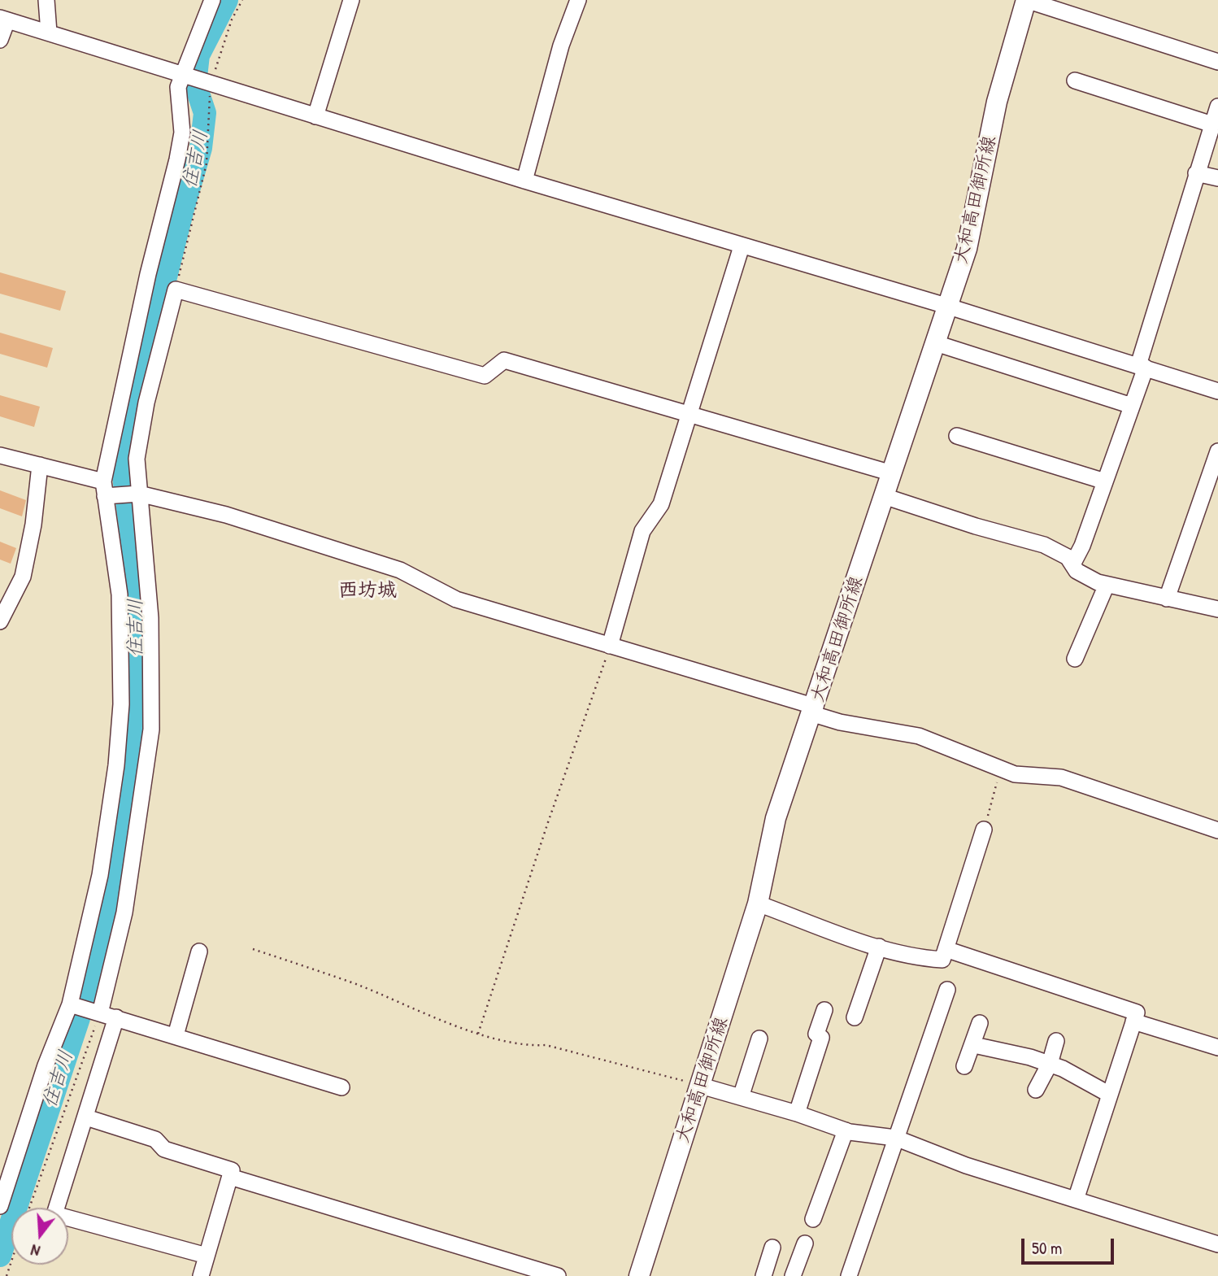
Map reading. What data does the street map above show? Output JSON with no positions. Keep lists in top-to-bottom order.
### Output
{
  "streets": {
    "main road": ["大和高田御所線"]
  },
  "districts": ["西坊城"],
  "water": ["住吉川"],
  "scale_bar": "50 m",
  "north": "bottom"
}
